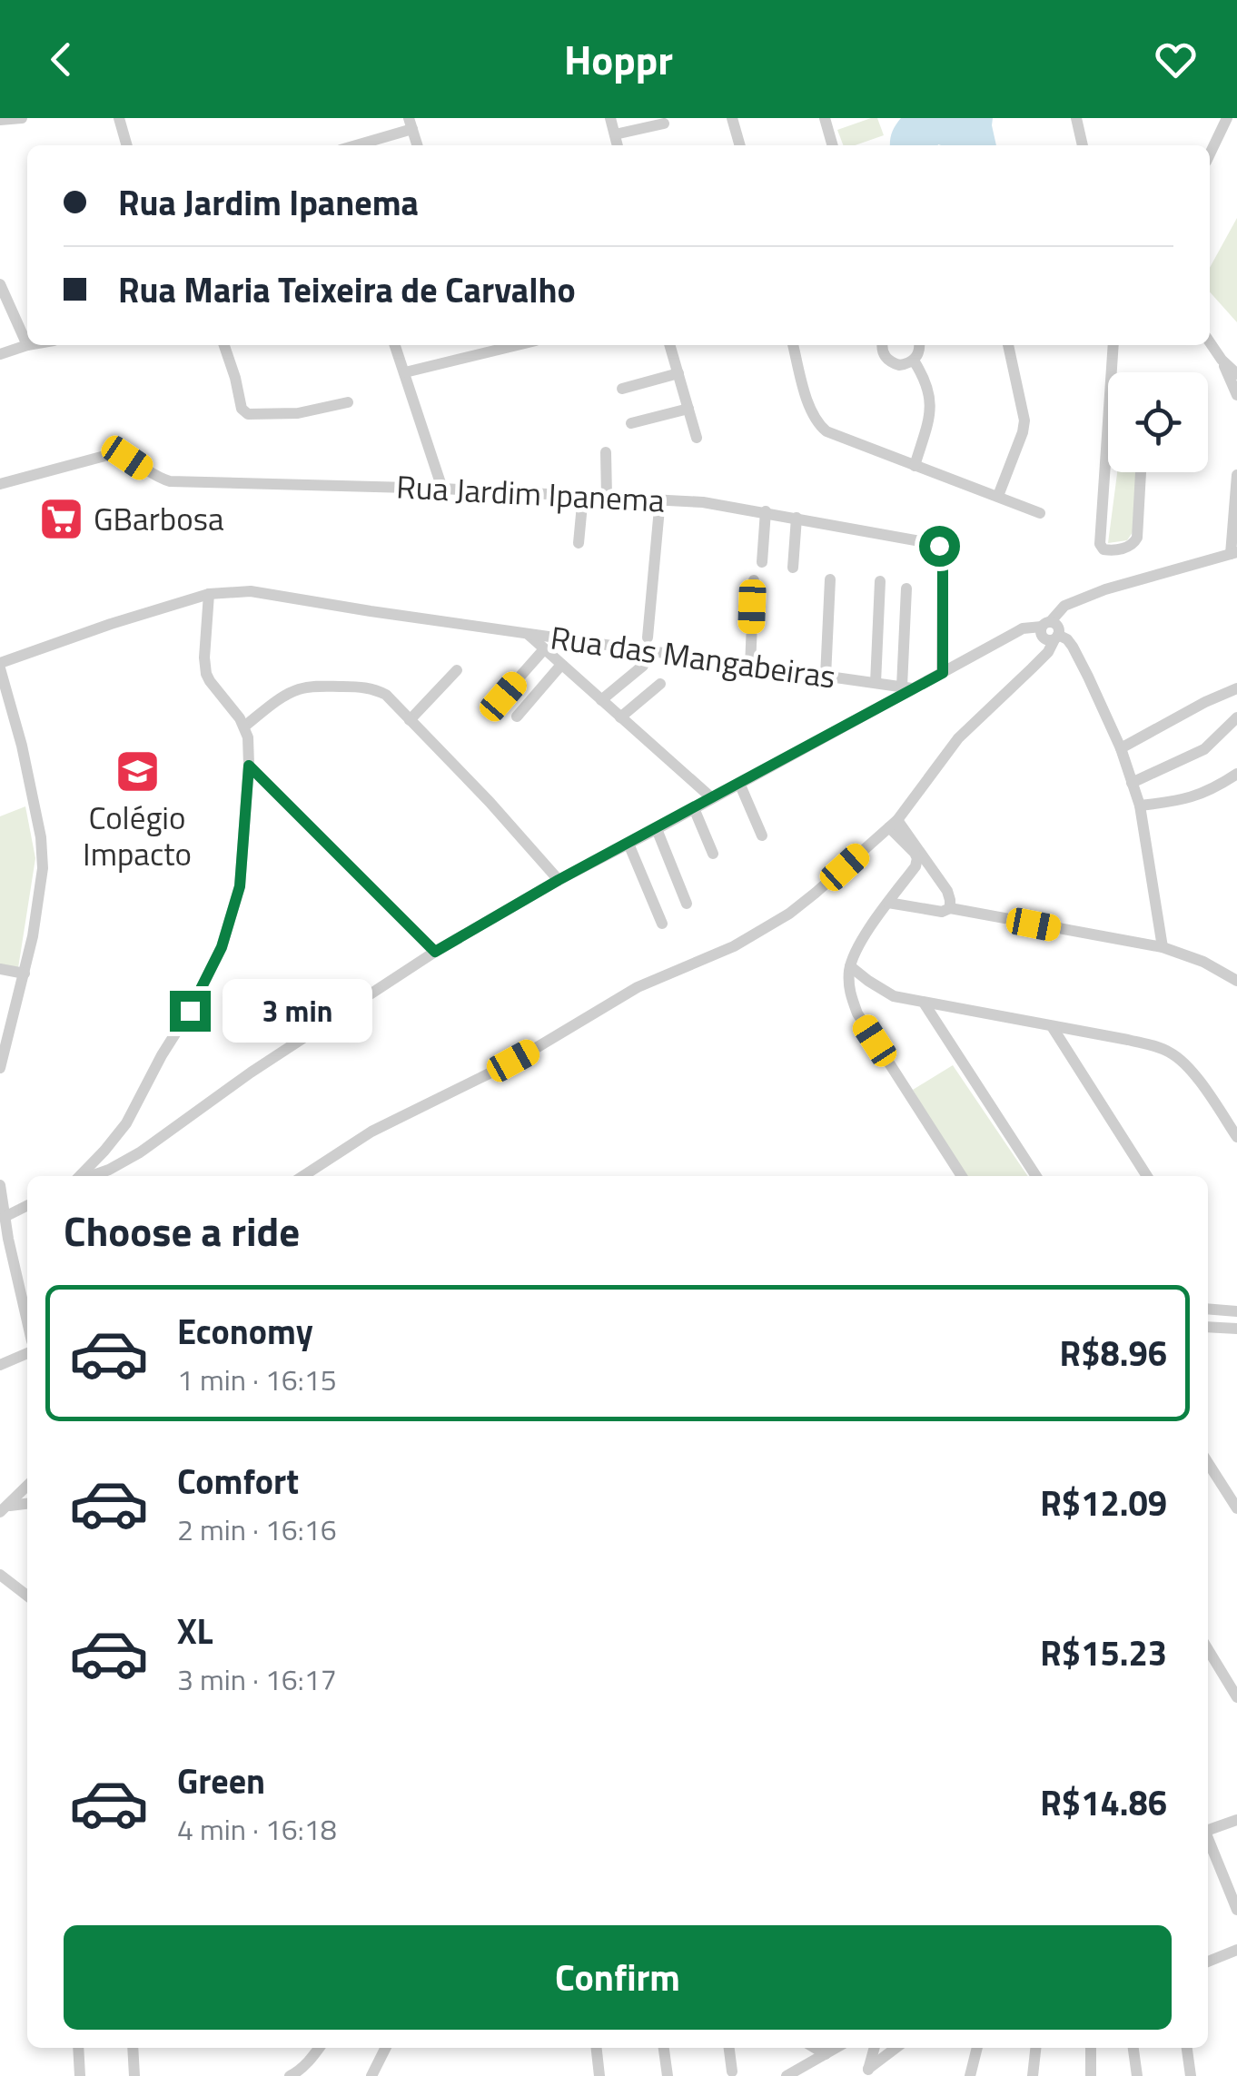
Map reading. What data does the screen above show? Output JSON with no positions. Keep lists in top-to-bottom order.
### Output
{
  "streets": {
    "street": ["Rua Jardim Ipanema", "Rua das Mangabeiras"]
  },
  "places": {
    "supermarket": ["GBarbosa"],
    "school or university": ["Colégio Impacto"]
  },
  "page": {
    "header": "Hoppr",
    "banner": ["Rua Jardim Ipanema", "Rua Maria Teixeira de Carvalho"],
    "bubble": "3 min",
    "heading": "Choose a ride",
    "list": [
      {
        "name": "Economy",
        "note": "1 min · 16:15",
        "value": "R$8.96"
      },
      {
        "name": "Comfort",
        "note": "2 min · 16:16",
        "value": "R$12.09"
      },
      {
        "name": "XL",
        "note": "3 min · 16:17",
        "value": "R$15.23"
      },
      {
        "name": "Green",
        "note": "4 min · 16:18",
        "value": "R$14.86"
      }
    ],
    "buttons": "Confirm"
  }
}
